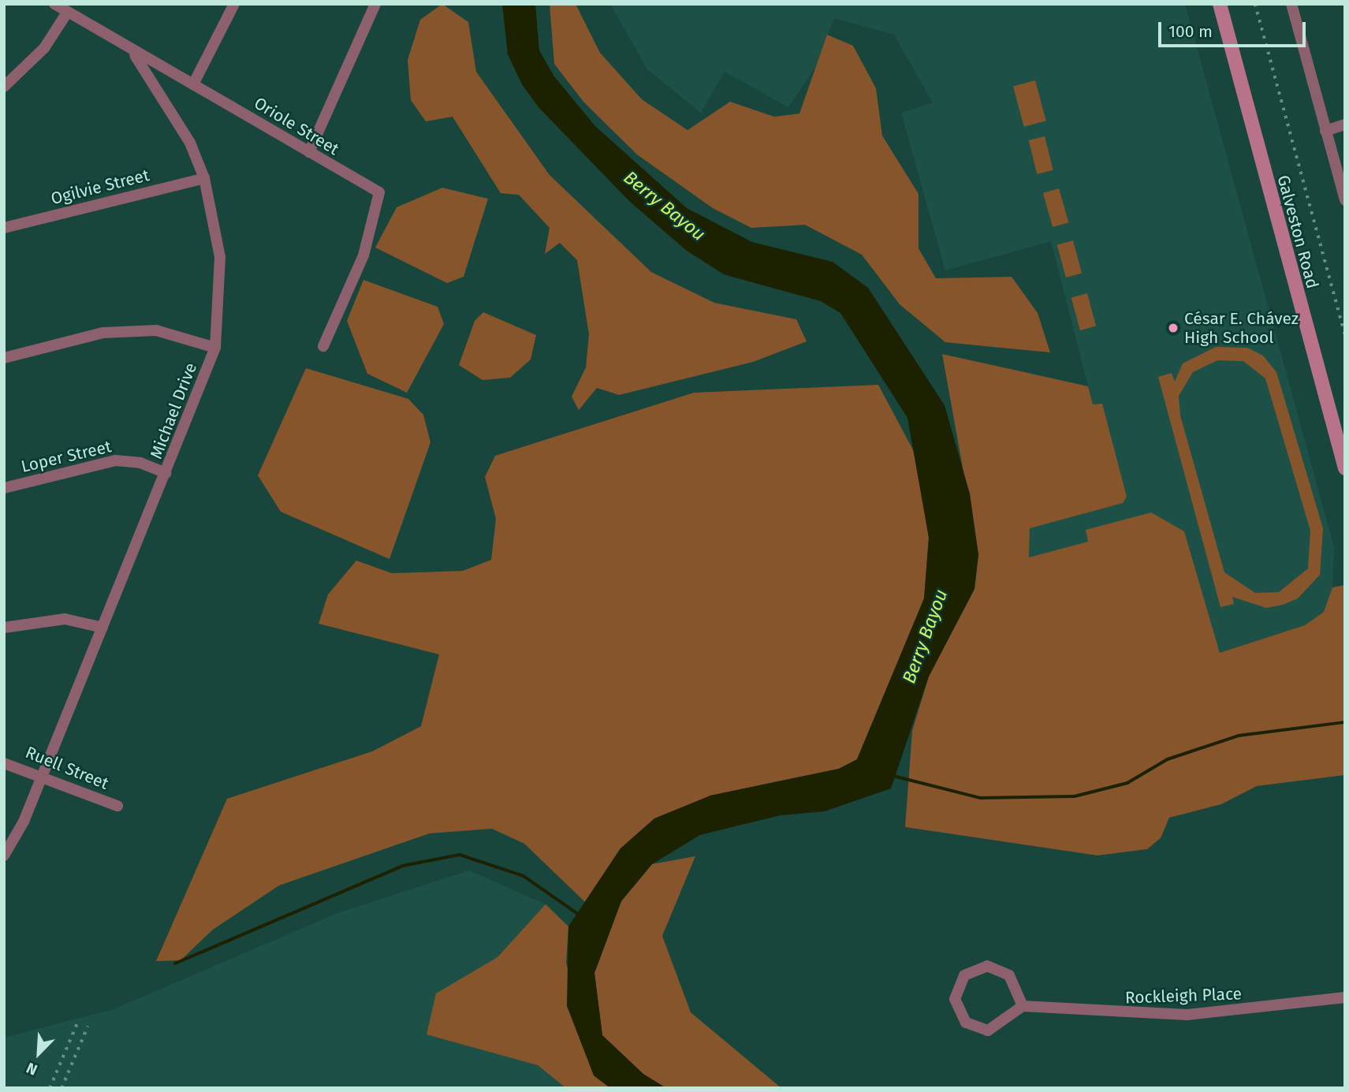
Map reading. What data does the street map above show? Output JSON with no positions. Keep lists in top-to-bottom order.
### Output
{
  "streets": {
    "main road": ["Galveston Road"],
    "street": [
      "Oriole Street",
      "Ogilvie Street",
      "Michael Drive",
      "Loper Street",
      "Ruell Street",
      "Rockleigh Place"
    ]
  },
  "crossings": [
    ["Oriole Street", "Michael Drive"],
    ["Ogilvie Street", "Michael Drive"],
    ["Michael Drive", "Loper Street"],
    ["Michael Drive", "Ruell Street"]
  ],
  "water": ["Berry Bayou"],
  "places": ["César E. Chávez High School"],
  "scale_bar": "100 m",
  "north": "bottom left"
}
